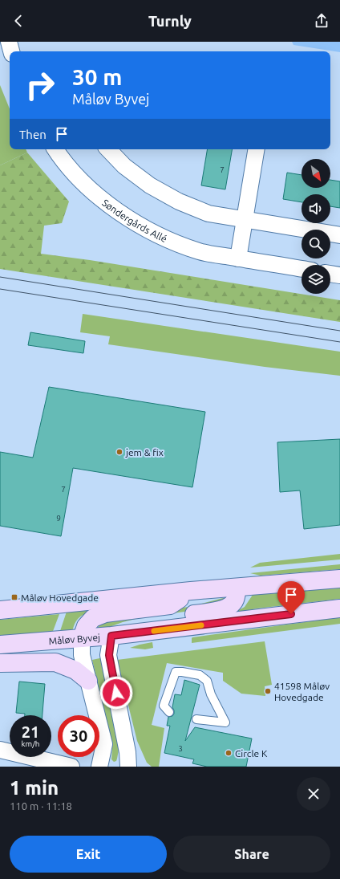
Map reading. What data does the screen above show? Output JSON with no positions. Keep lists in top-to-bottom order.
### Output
{
  "streets": {
    "main road": ["Måløv Byvej"],
    "street": ["Søndergårds Allé"]
  },
  "places": {
    "other": ["jem & fix", "41598 Måløv Hovedgade", "Circle K"],
    "transit": ["Måløv Hovedgade"]
  },
  "house_numbers": [
    "7",
    "7",
    "9",
    "3"
  ],
  "north": "bottom right",
  "page": {
    "header": "Turnly",
    "turn": ["30 m", "Måløv Byvej"],
    "then": "Then",
    "speed": "21 km/h",
    "limit": "30",
    "heading": ["1 min", "110 m · 11:18"],
    "buttons": ["Exit", "Share"]
  }
}
